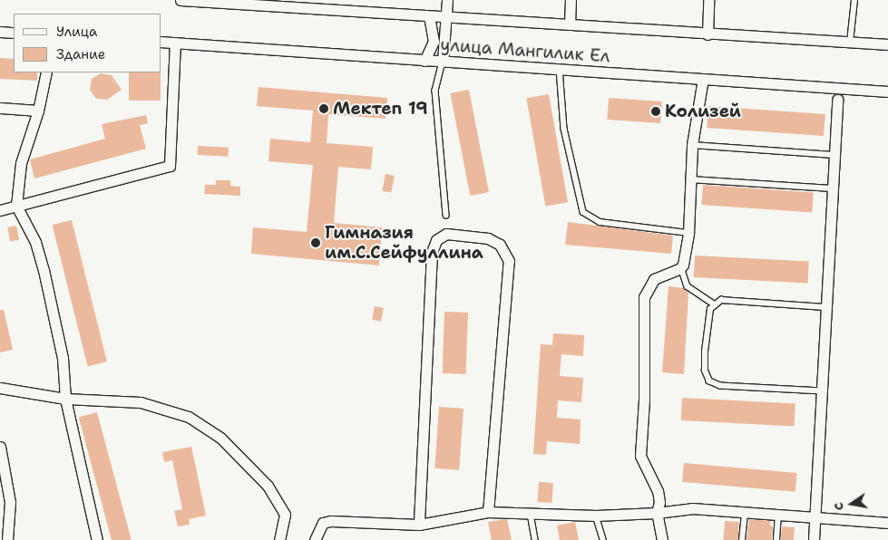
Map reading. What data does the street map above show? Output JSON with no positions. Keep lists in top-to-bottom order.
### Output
{
  "streets": {
    "street": ["улица Мангилик Ел"]
  },
  "places": ["Мектеп 19", "Колизей", "Гимназия им.С.Сейфуллина"],
  "legend": ["Улица", "Здание"],
  "north": "left"
}
